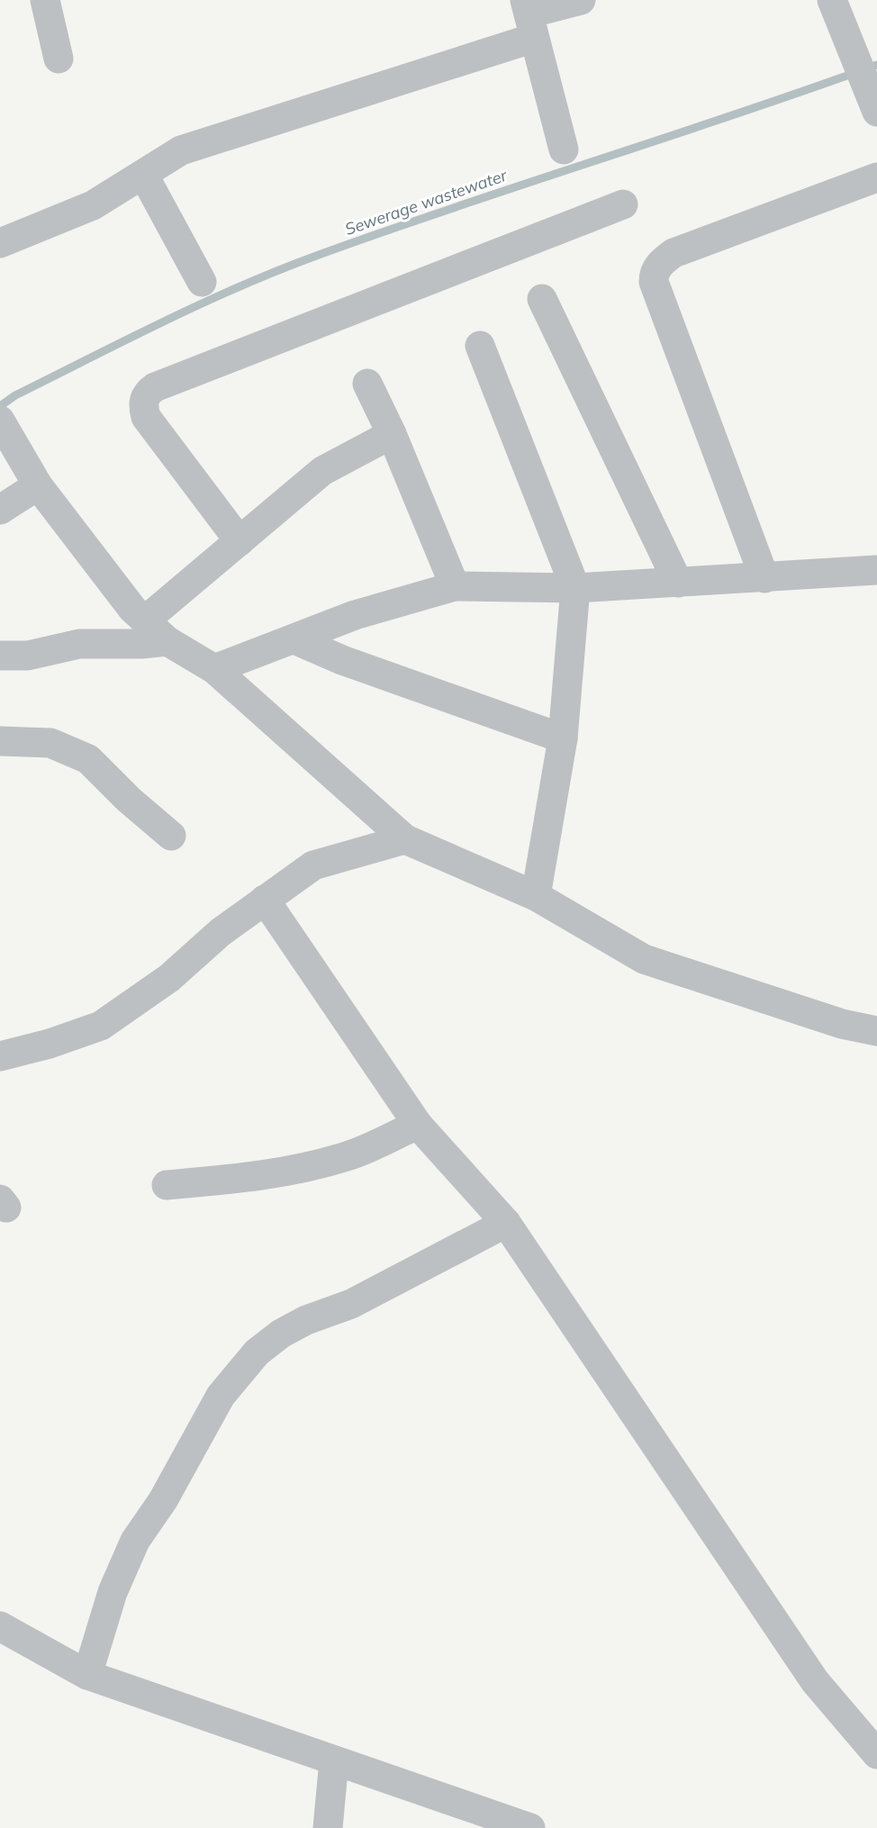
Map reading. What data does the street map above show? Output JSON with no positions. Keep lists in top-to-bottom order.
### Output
{
  "water": ["Sewerage wastewater"]
}
